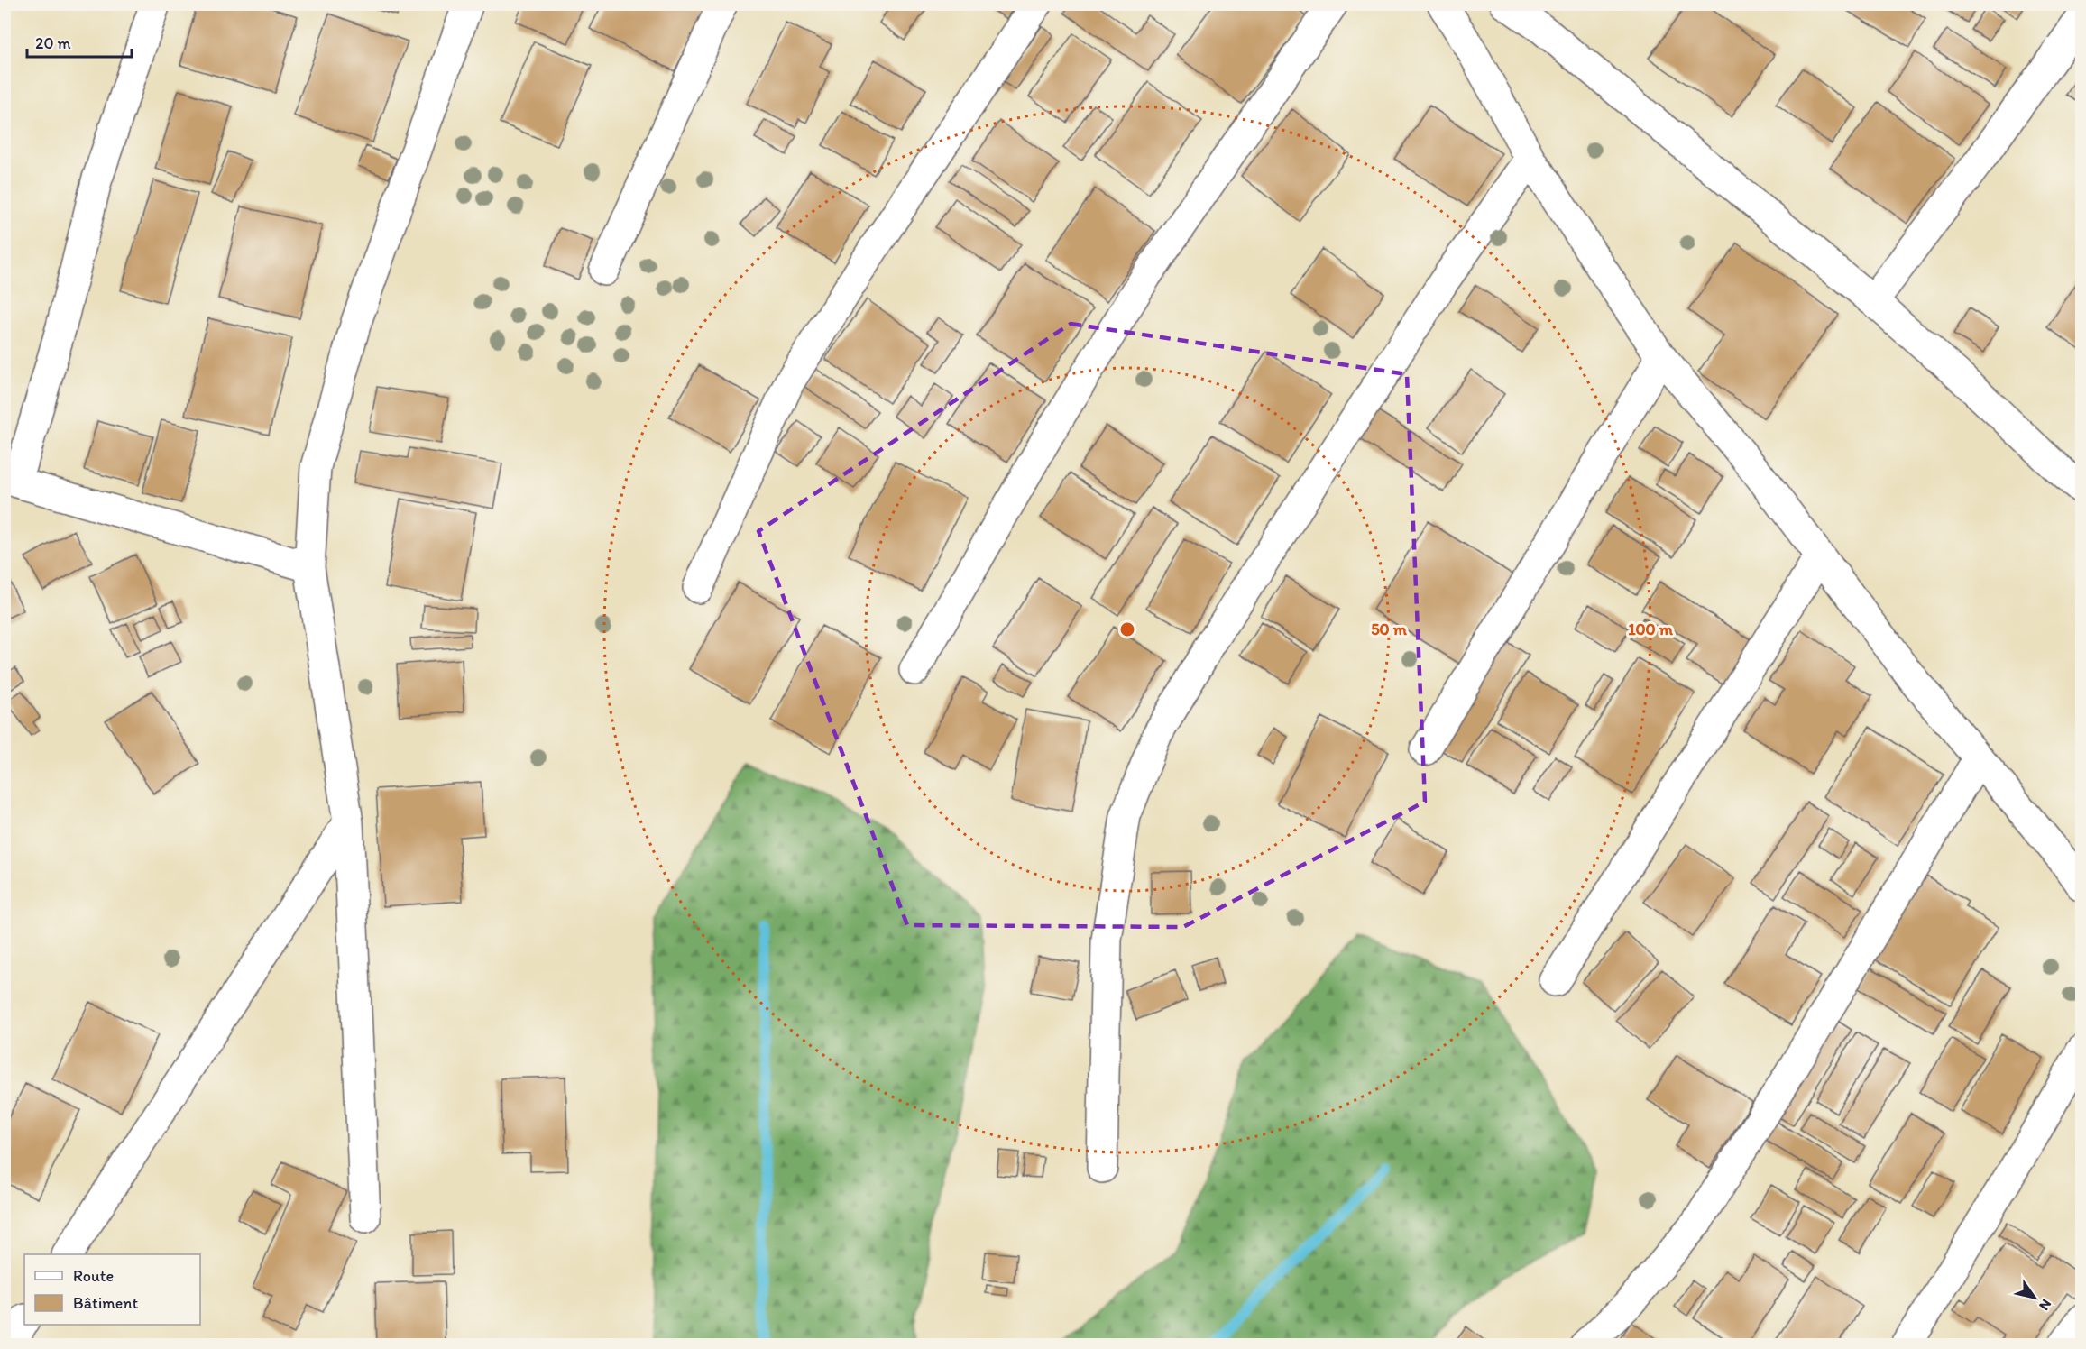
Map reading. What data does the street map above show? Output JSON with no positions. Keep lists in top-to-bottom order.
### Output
{
  "legend": ["Route", "Bâtiment"],
  "scale_bar": "20 m",
  "north": "bottom right",
  "rings": ["50 m", "100 m"]
}
